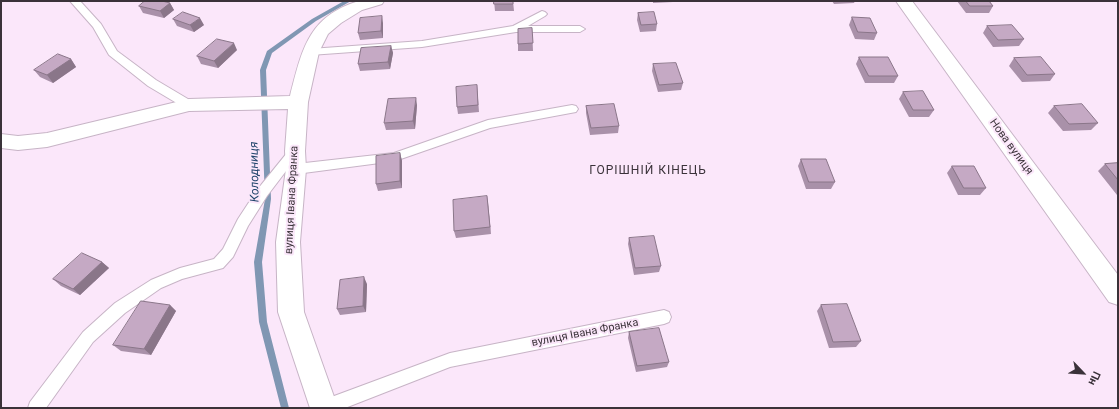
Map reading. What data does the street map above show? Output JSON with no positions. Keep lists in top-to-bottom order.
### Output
{
  "streets": {
    "street": ["Нова вулиця", "вулиця Івана Франка"]
  },
  "districts": ["ГОРІШНІЙ КІНЕЦЬ"],
  "water": ["Колодниця"],
  "north": "bottom right"
}
